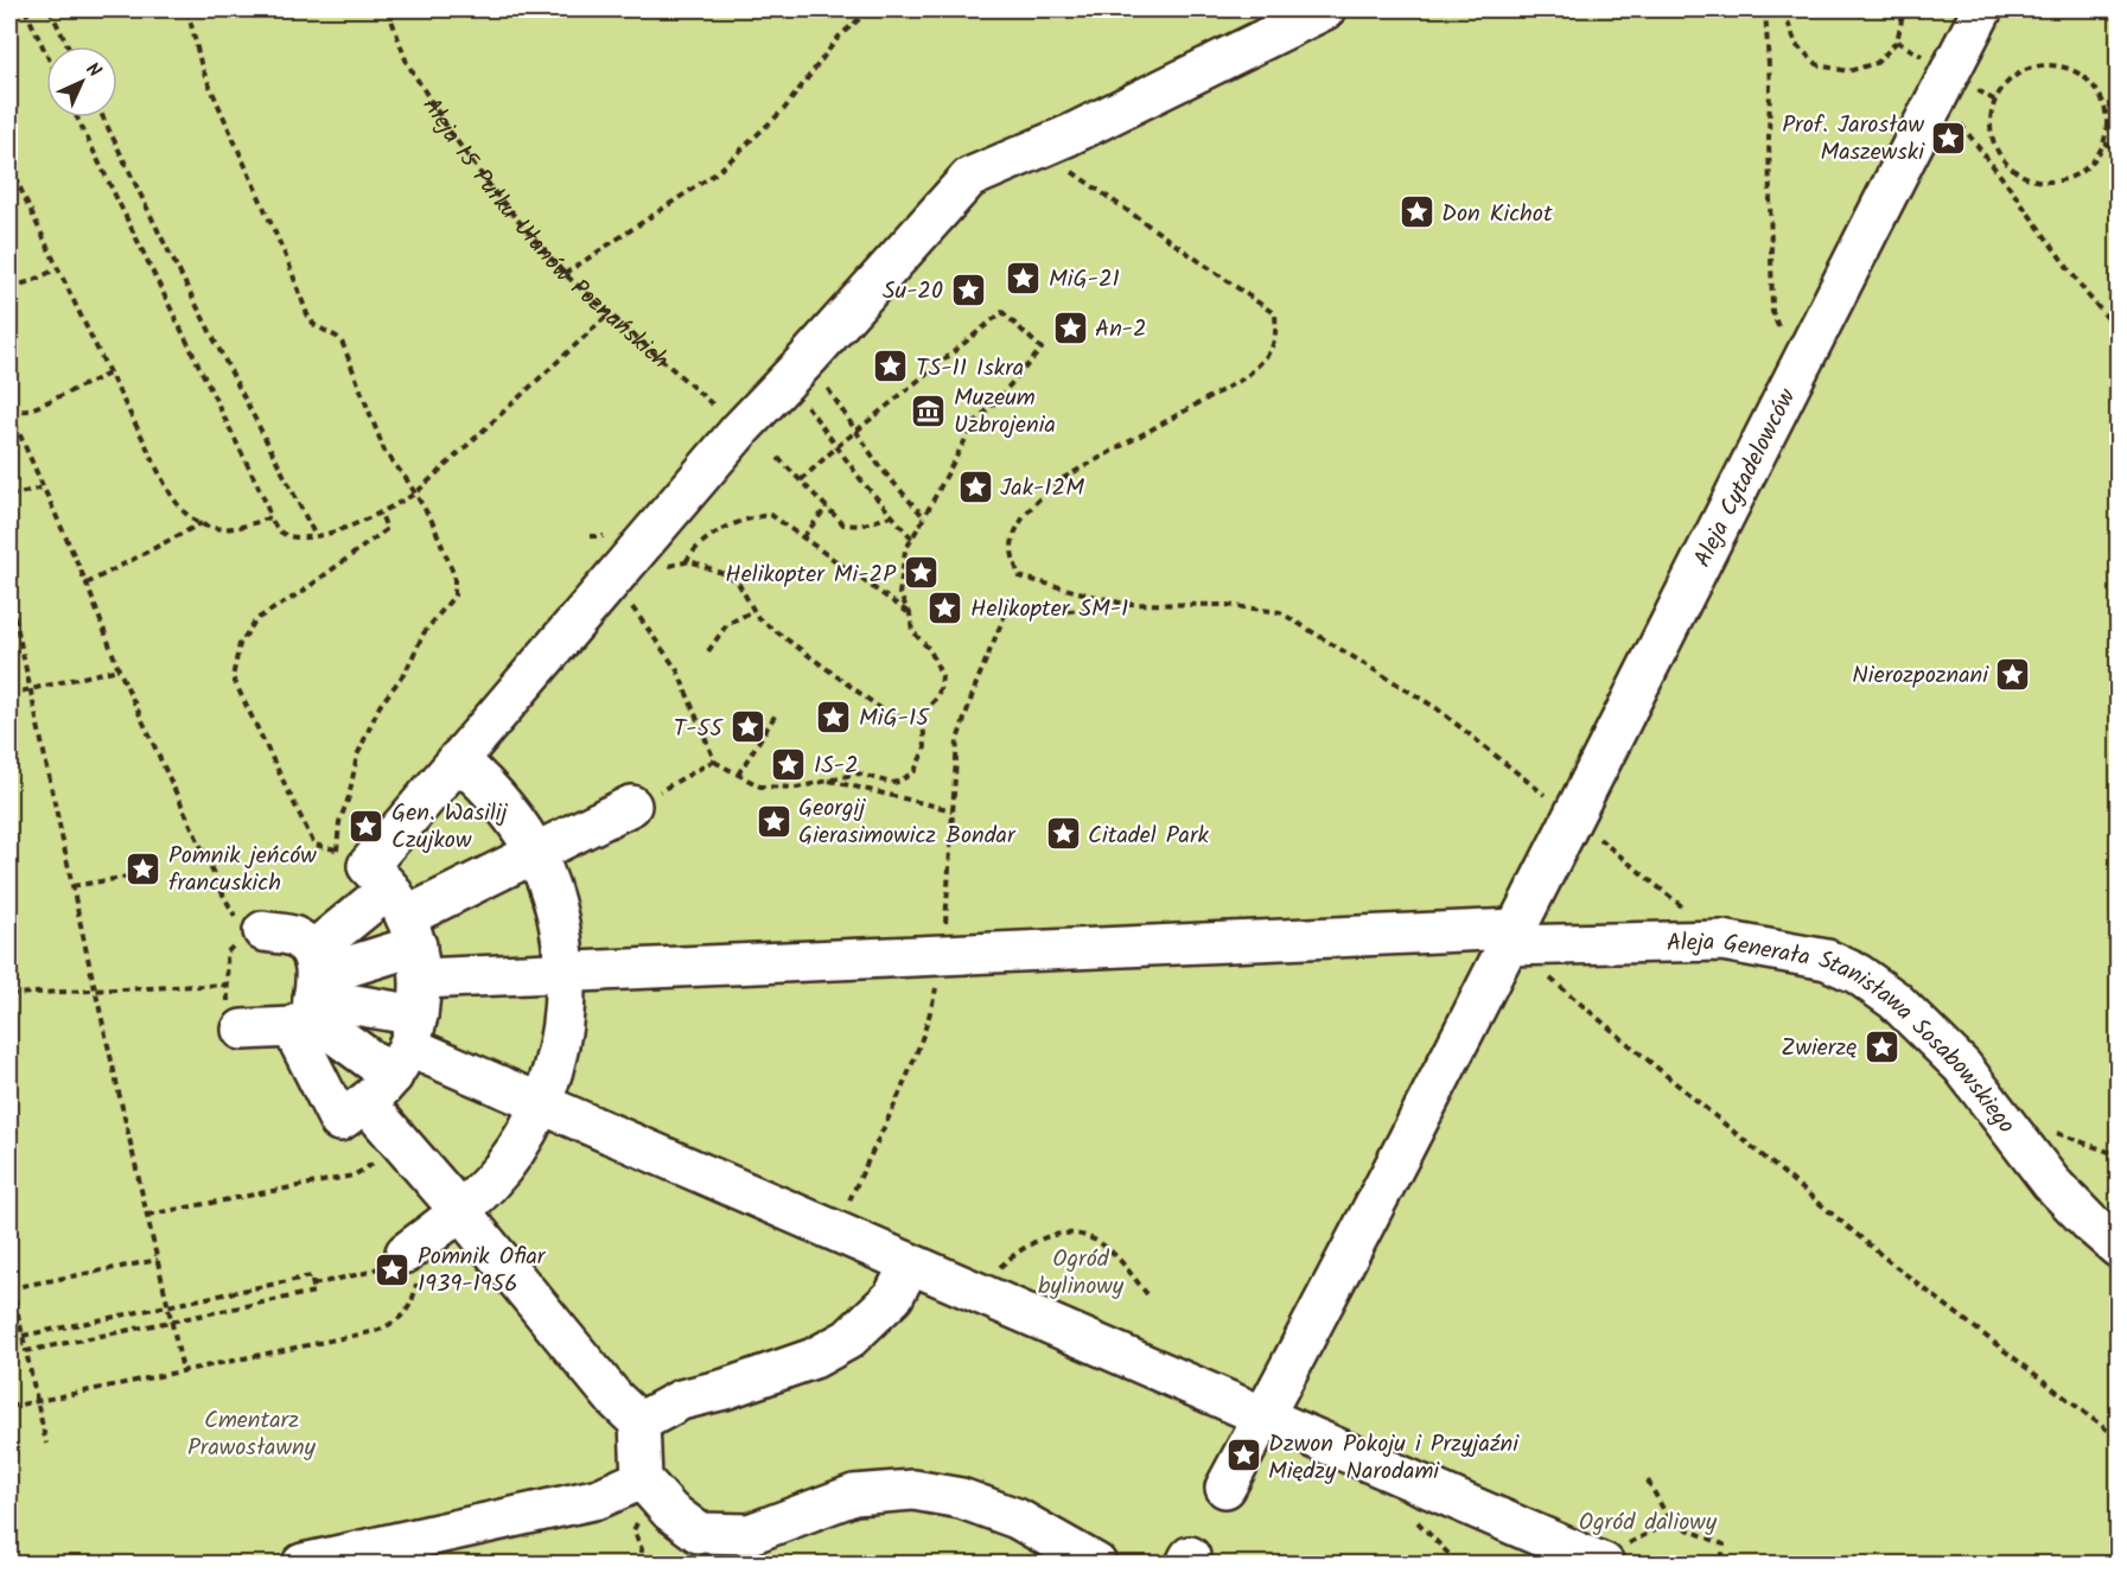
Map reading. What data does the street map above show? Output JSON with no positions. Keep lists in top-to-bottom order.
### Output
{
  "streets": {
    "street": ["Aleja Cytadelowców", "Aleja Generała Stanisława Sosabowskiego"],
    "path": ["Aleja 15 Pułku Ułanów Poznańskich"]
  },
  "crossings": [
    ["Aleja Cytadelowców", "Aleja Generała Stanisława Sosabowskiego"]
  ],
  "parks": ["Ogród bylinowy", "Cmentarz Prawosławny", "Ogród daliowy"],
  "places": {
    "place": [
      "Prof. Jarosław Maszewski",
      "Don Kichot",
      "MiG-21",
      "Su-20",
      "An-2",
      "TS-11 Iskra",
      "Jak-12M",
      "Helikopter Mi-2P",
      "Helikopter SM-1",
      "Nierozpoznani",
      "MiG-15",
      "T-55",
      "IS-2",
      "Georgij Gierasimowicz Bondar",
      "Gen. Wasilij Czujkow",
      "Citadel Park",
      "Pomnik jeńców francuskich",
      "Zwierzę",
      "Pomnik Ofiar 1939-1956",
      "Dzwon Pokoju i Przyjaźni Między Narodami"
    ],
    "museum": ["Muzeum Uzbrojenia"]
  },
  "north": "top right"
}
